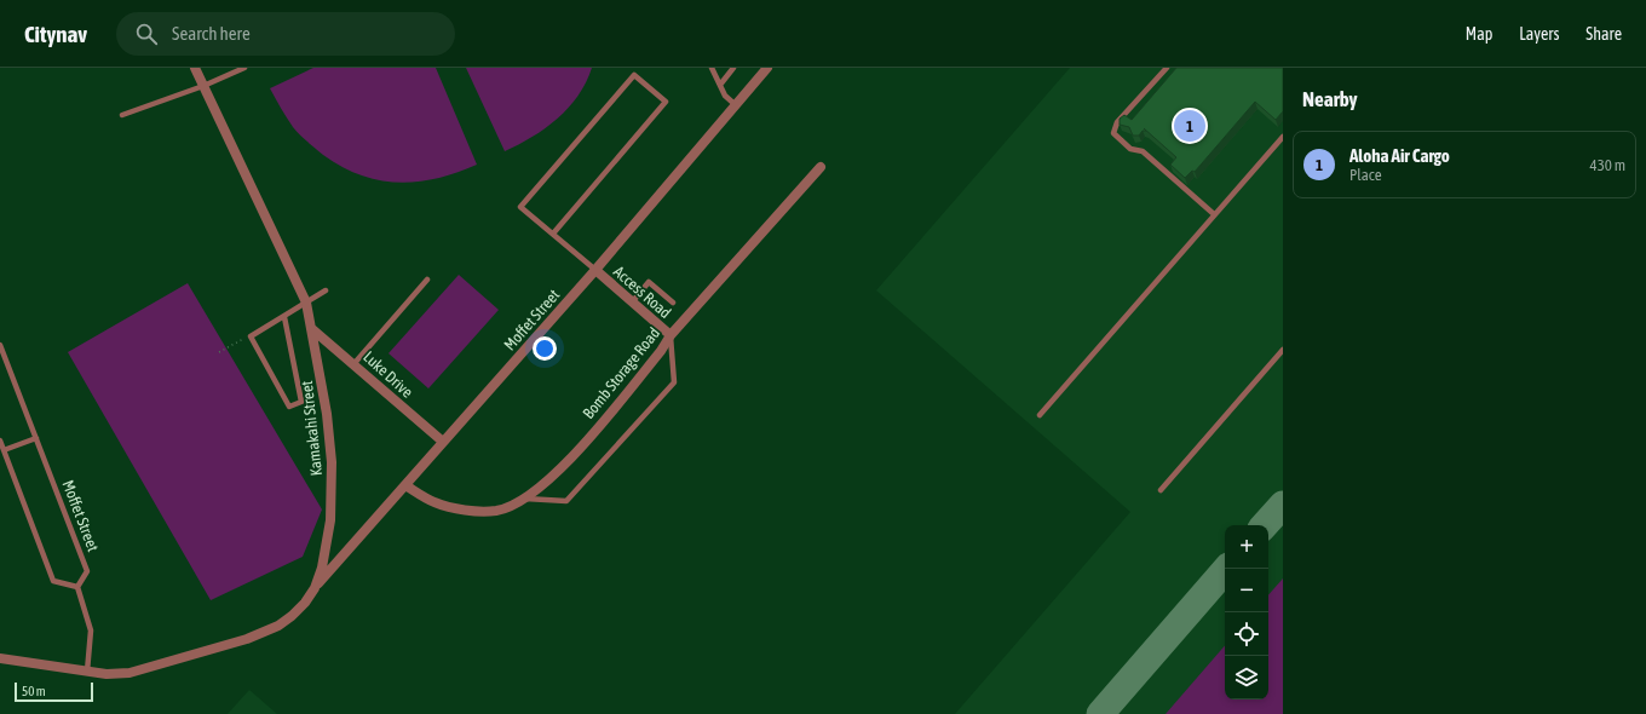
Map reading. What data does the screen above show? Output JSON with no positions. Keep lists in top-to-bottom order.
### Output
{
  "streets": {
    "street": [
      "Access Road",
      "Moffet Street",
      "Bomb Storage Road",
      "Luke Drive",
      "Kamakahi Street"
    ]
  },
  "crossings": [
    ["Access Road", "Moffet Street"],
    ["Access Road", "Bomb Storage Road"],
    ["Moffet Street", "Bomb Storage Road"],
    ["Moffet Street", "Luke Drive"],
    ["Moffet Street", "Kamakahi Street"],
    ["Luke Drive", "Kamakahi Street"]
  ],
  "scale_bar": "50 m",
  "page": {
    "header": "Citynav",
    "search": "Search here",
    "nav": ["Map", "Layers", "Share"],
    "heading": "Nearby",
    "pins": "1",
    "list": [
      {
        "mark": "1",
        "name": "Aloha Air Cargo",
        "note": "Place",
        "value": "430 m"
      }
    ],
    "map_buttons": ["+", "−"],
    "scale": "50 m"
  }
}
